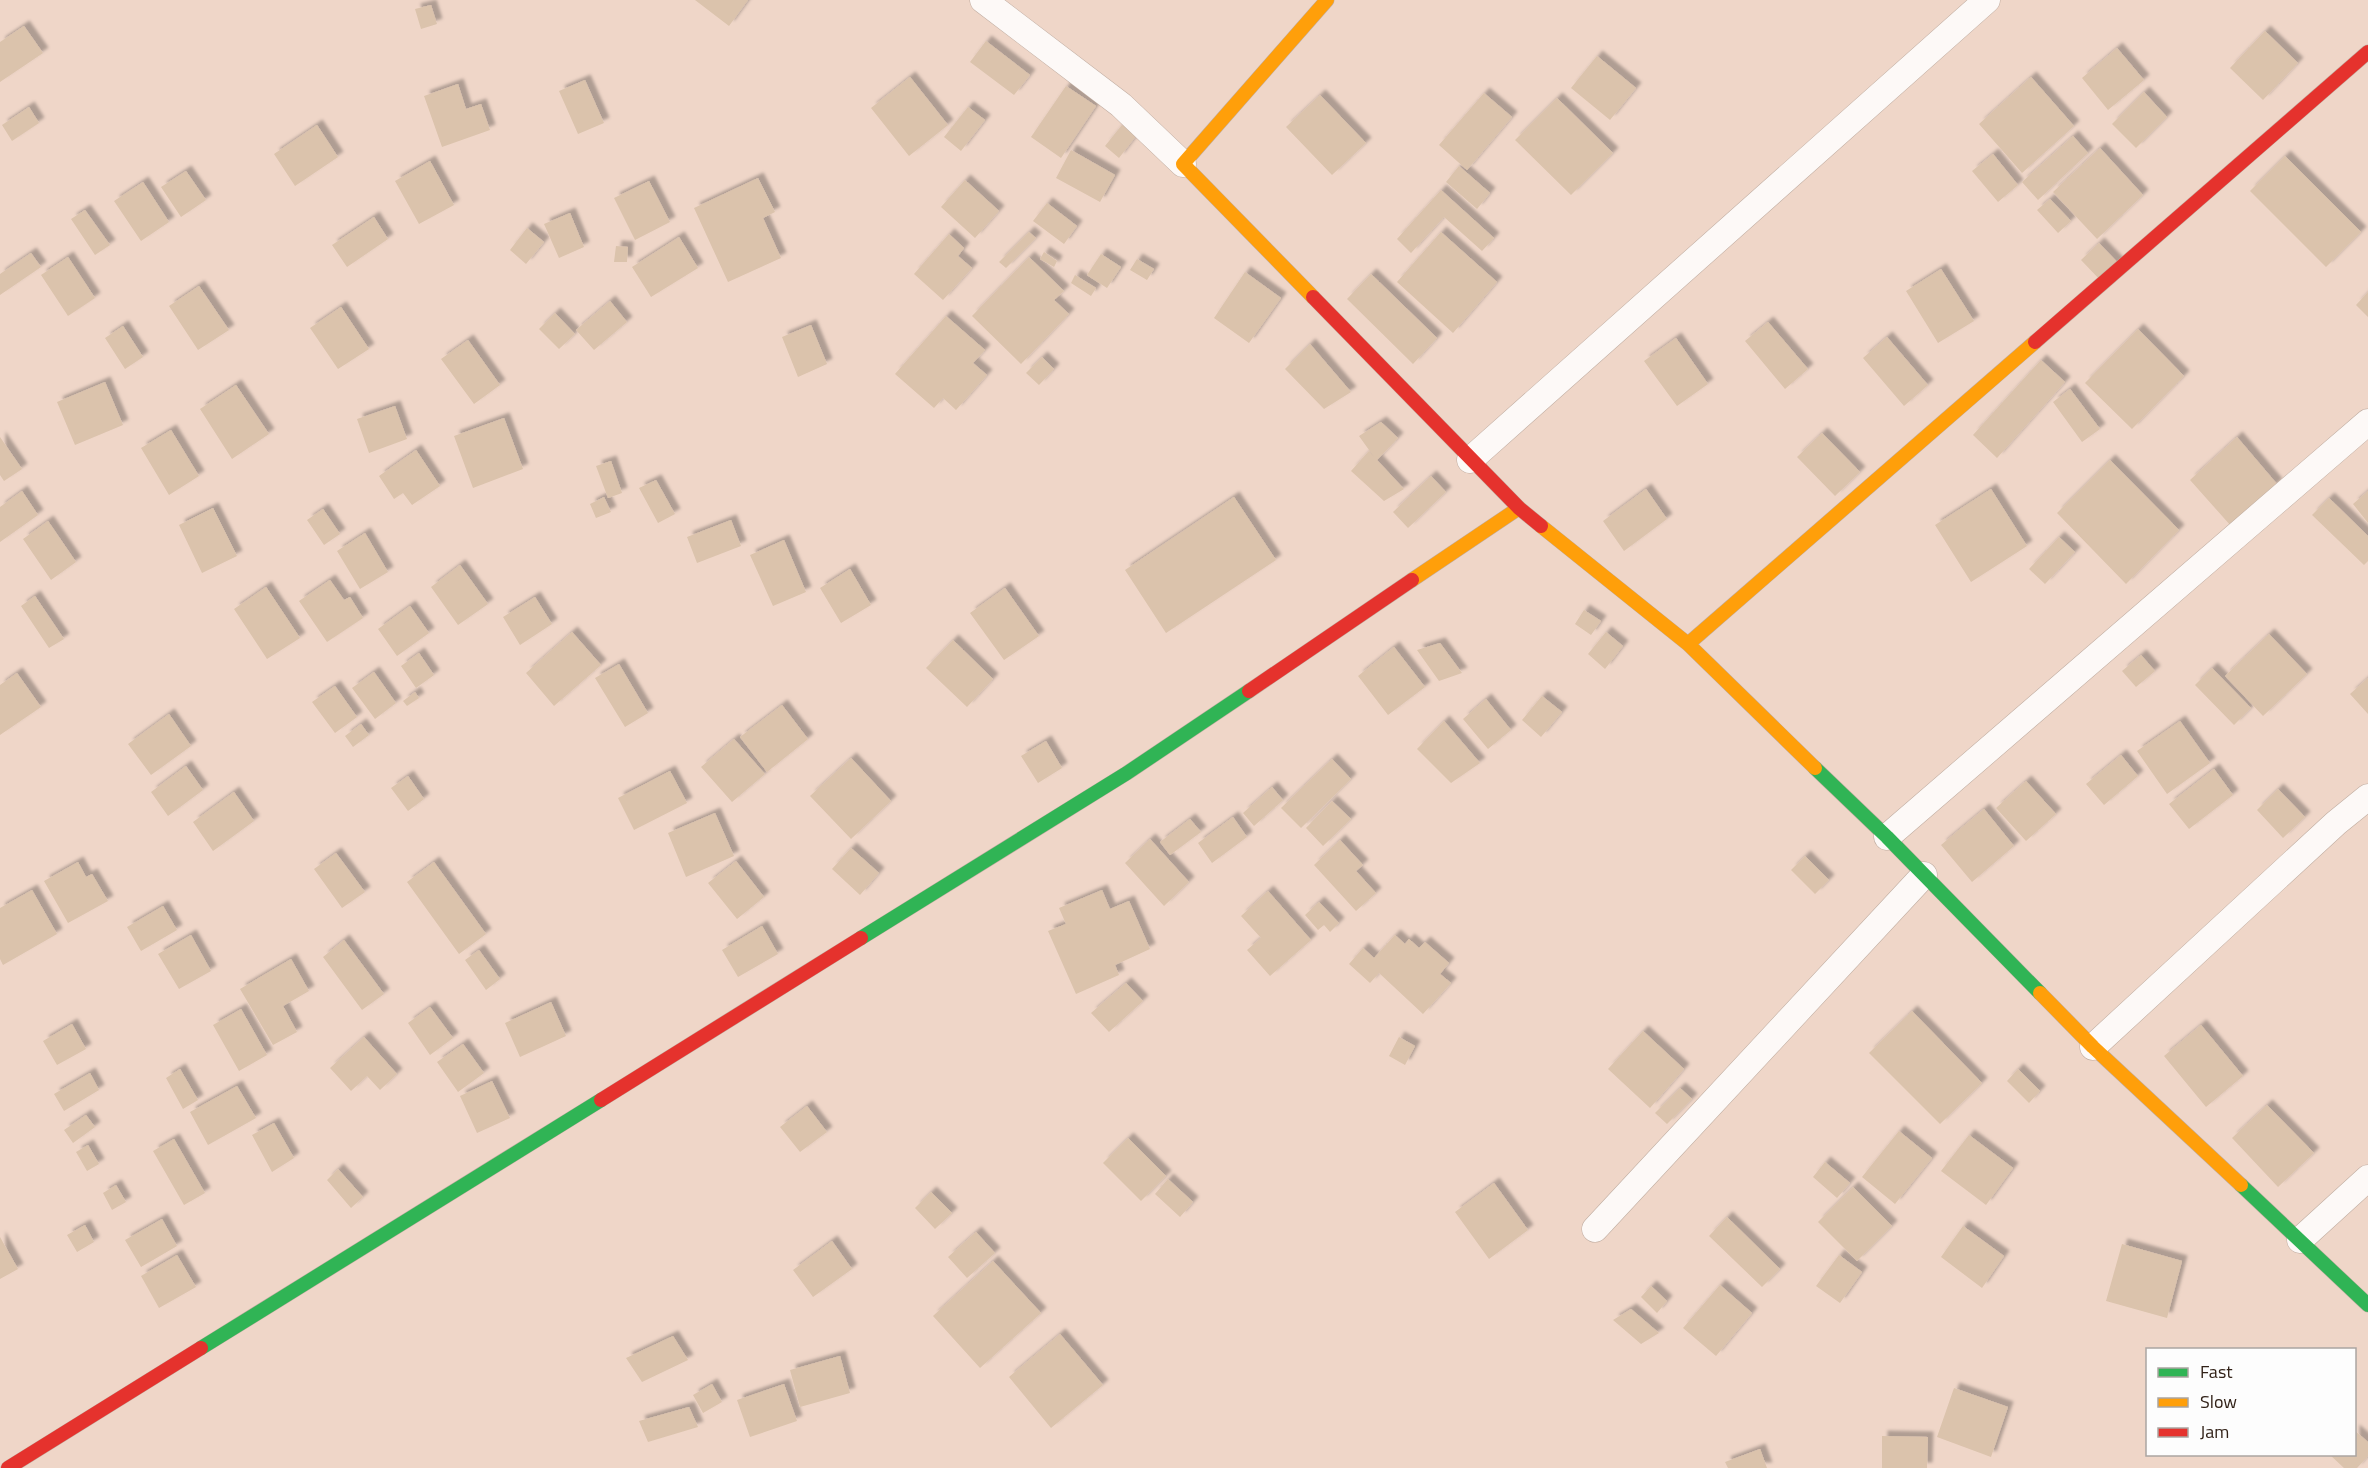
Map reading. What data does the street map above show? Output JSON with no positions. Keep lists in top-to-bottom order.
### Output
{
  "legend": ["Fast", "Slow", "Jam"]
}
